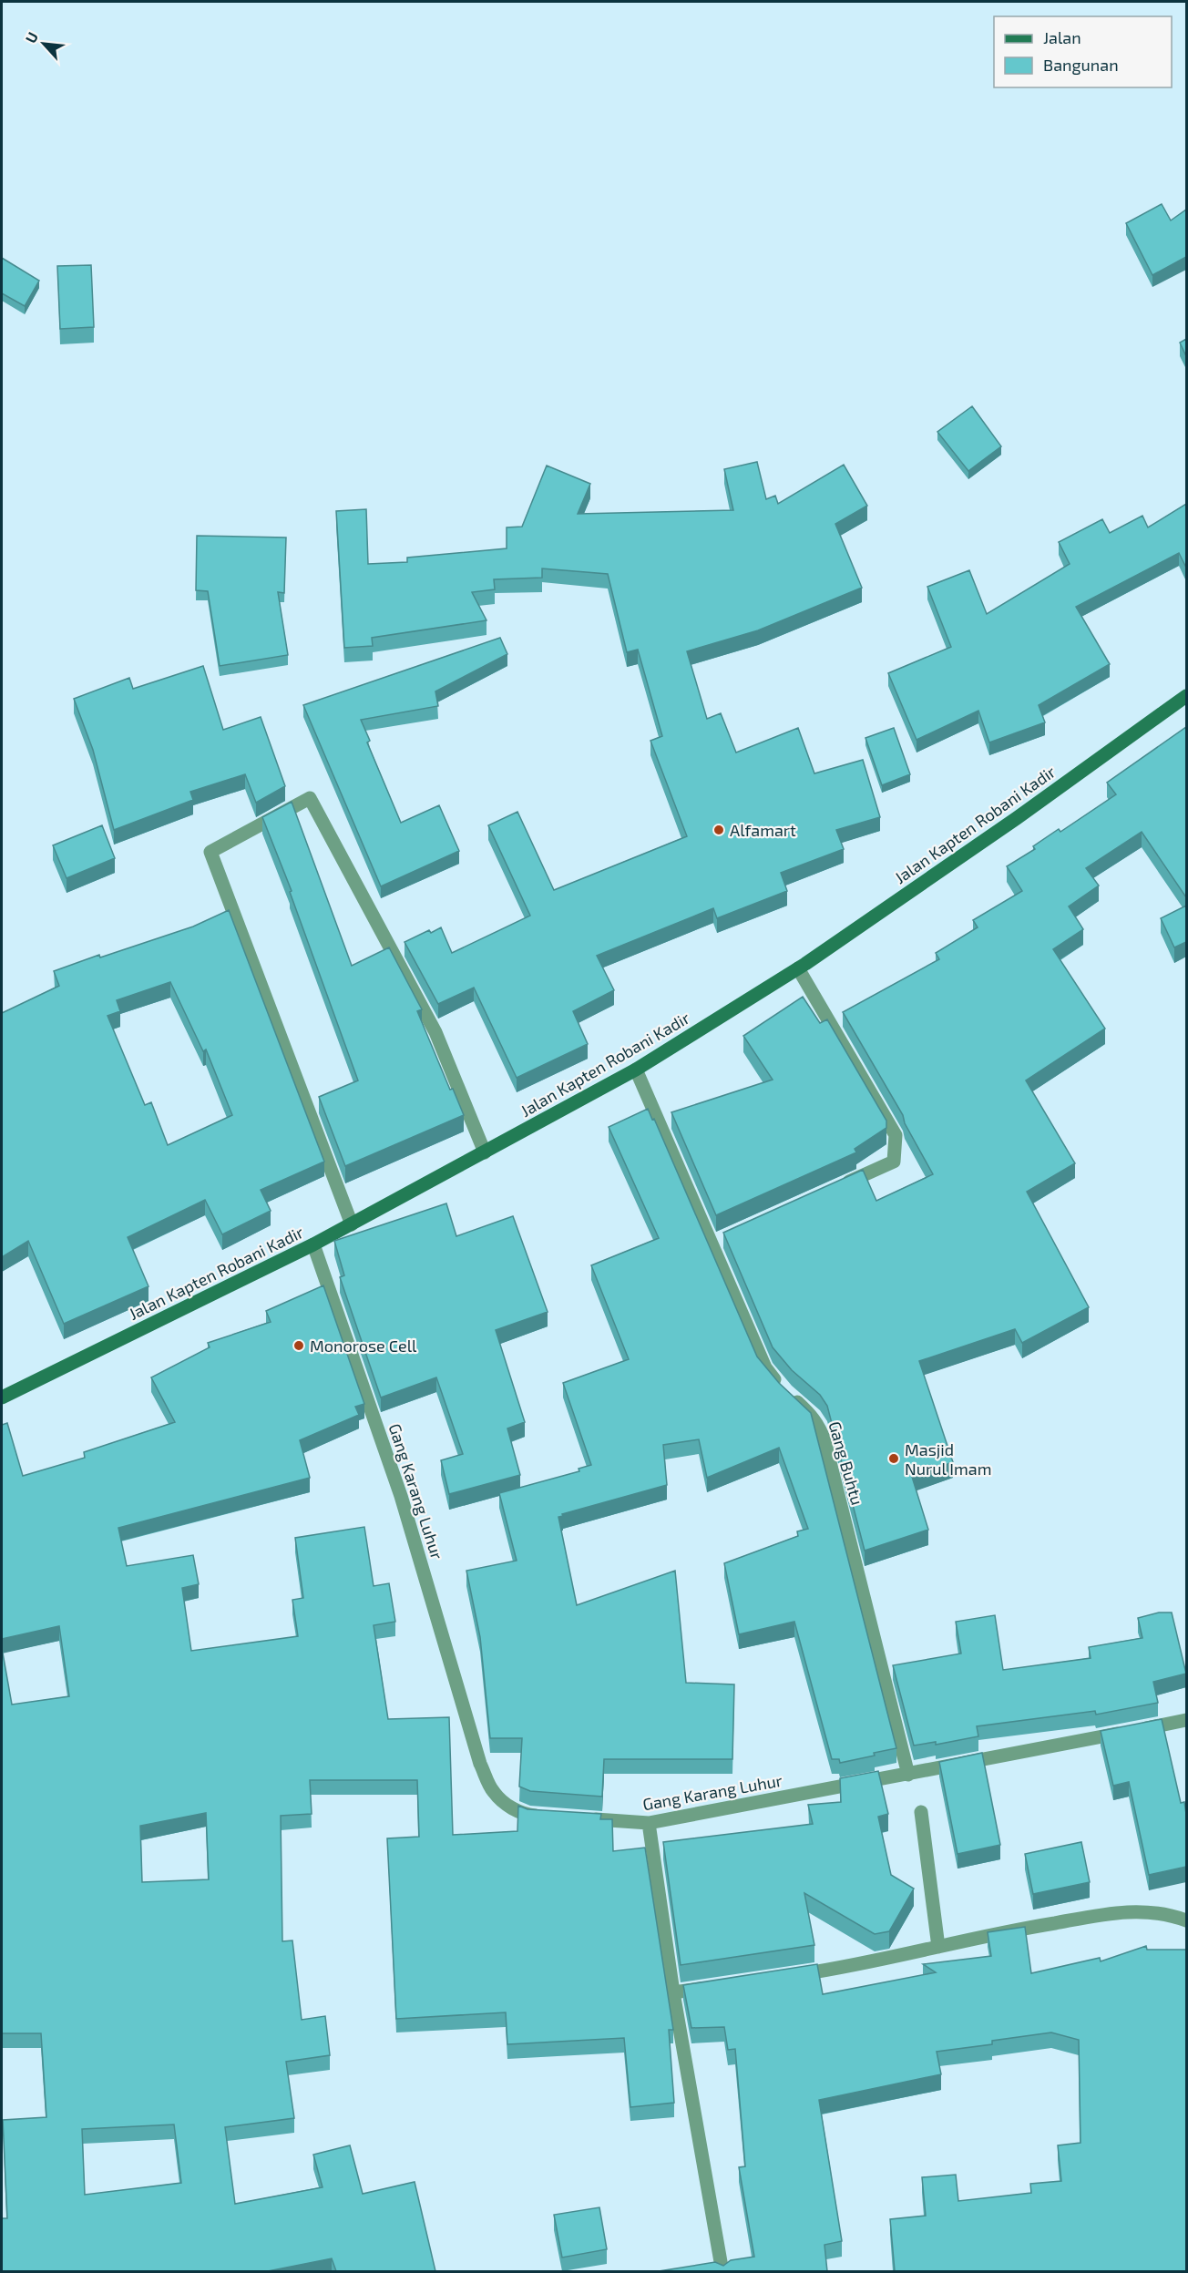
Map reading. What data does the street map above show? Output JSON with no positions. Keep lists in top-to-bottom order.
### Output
{
  "streets": {
    "main road": ["Jalan Kapten Robani Kadir"],
    "street": ["Gang Buhtu", "Gang Karang Luhur"]
  },
  "crossings": [
    ["Jalan Kapten Robani Kadir", "Gang Buhtu"],
    ["Jalan Kapten Robani Kadir", "Gang Karang Luhur"],
    ["Gang Buhtu", "Gang Karang Luhur"]
  ],
  "places": ["Alfamart", "Monorose Cell", "Masjid Nurul Imam"],
  "legend": ["Jalan", "Bangunan"],
  "north": "top left"
}
